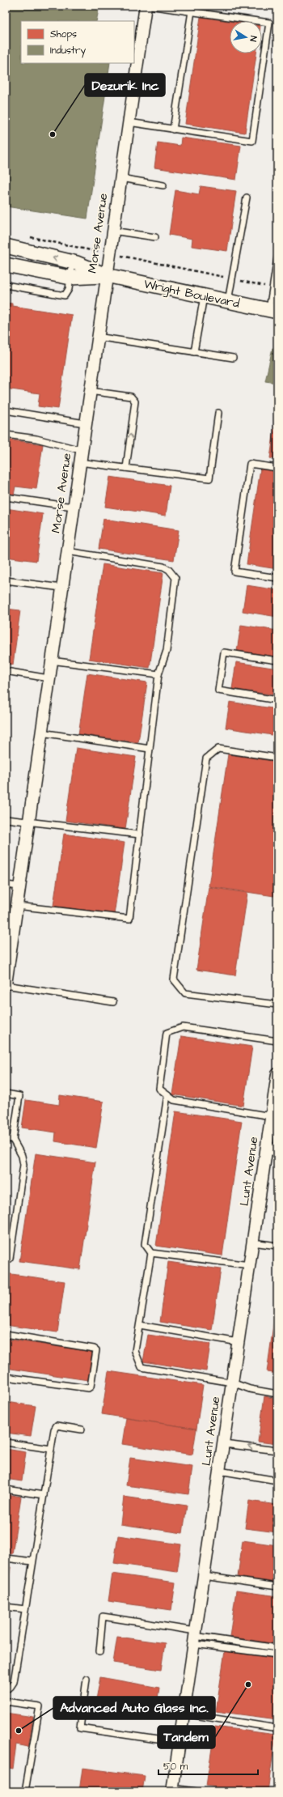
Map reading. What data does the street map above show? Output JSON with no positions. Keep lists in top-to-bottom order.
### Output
{
  "streets": {
    "street": ["Morse Avenue", "Wright Boulevard", "Lunt Avenue"]
  },
  "crossings": [
    ["Morse Avenue", "Wright Boulevard"]
  ],
  "places": ["Dezurik Inc", "Tandem", "Advanced Auto Glass Inc."],
  "legend": ["Shops", "Industry"],
  "scale_bar": "50 m",
  "north": "right"
}
